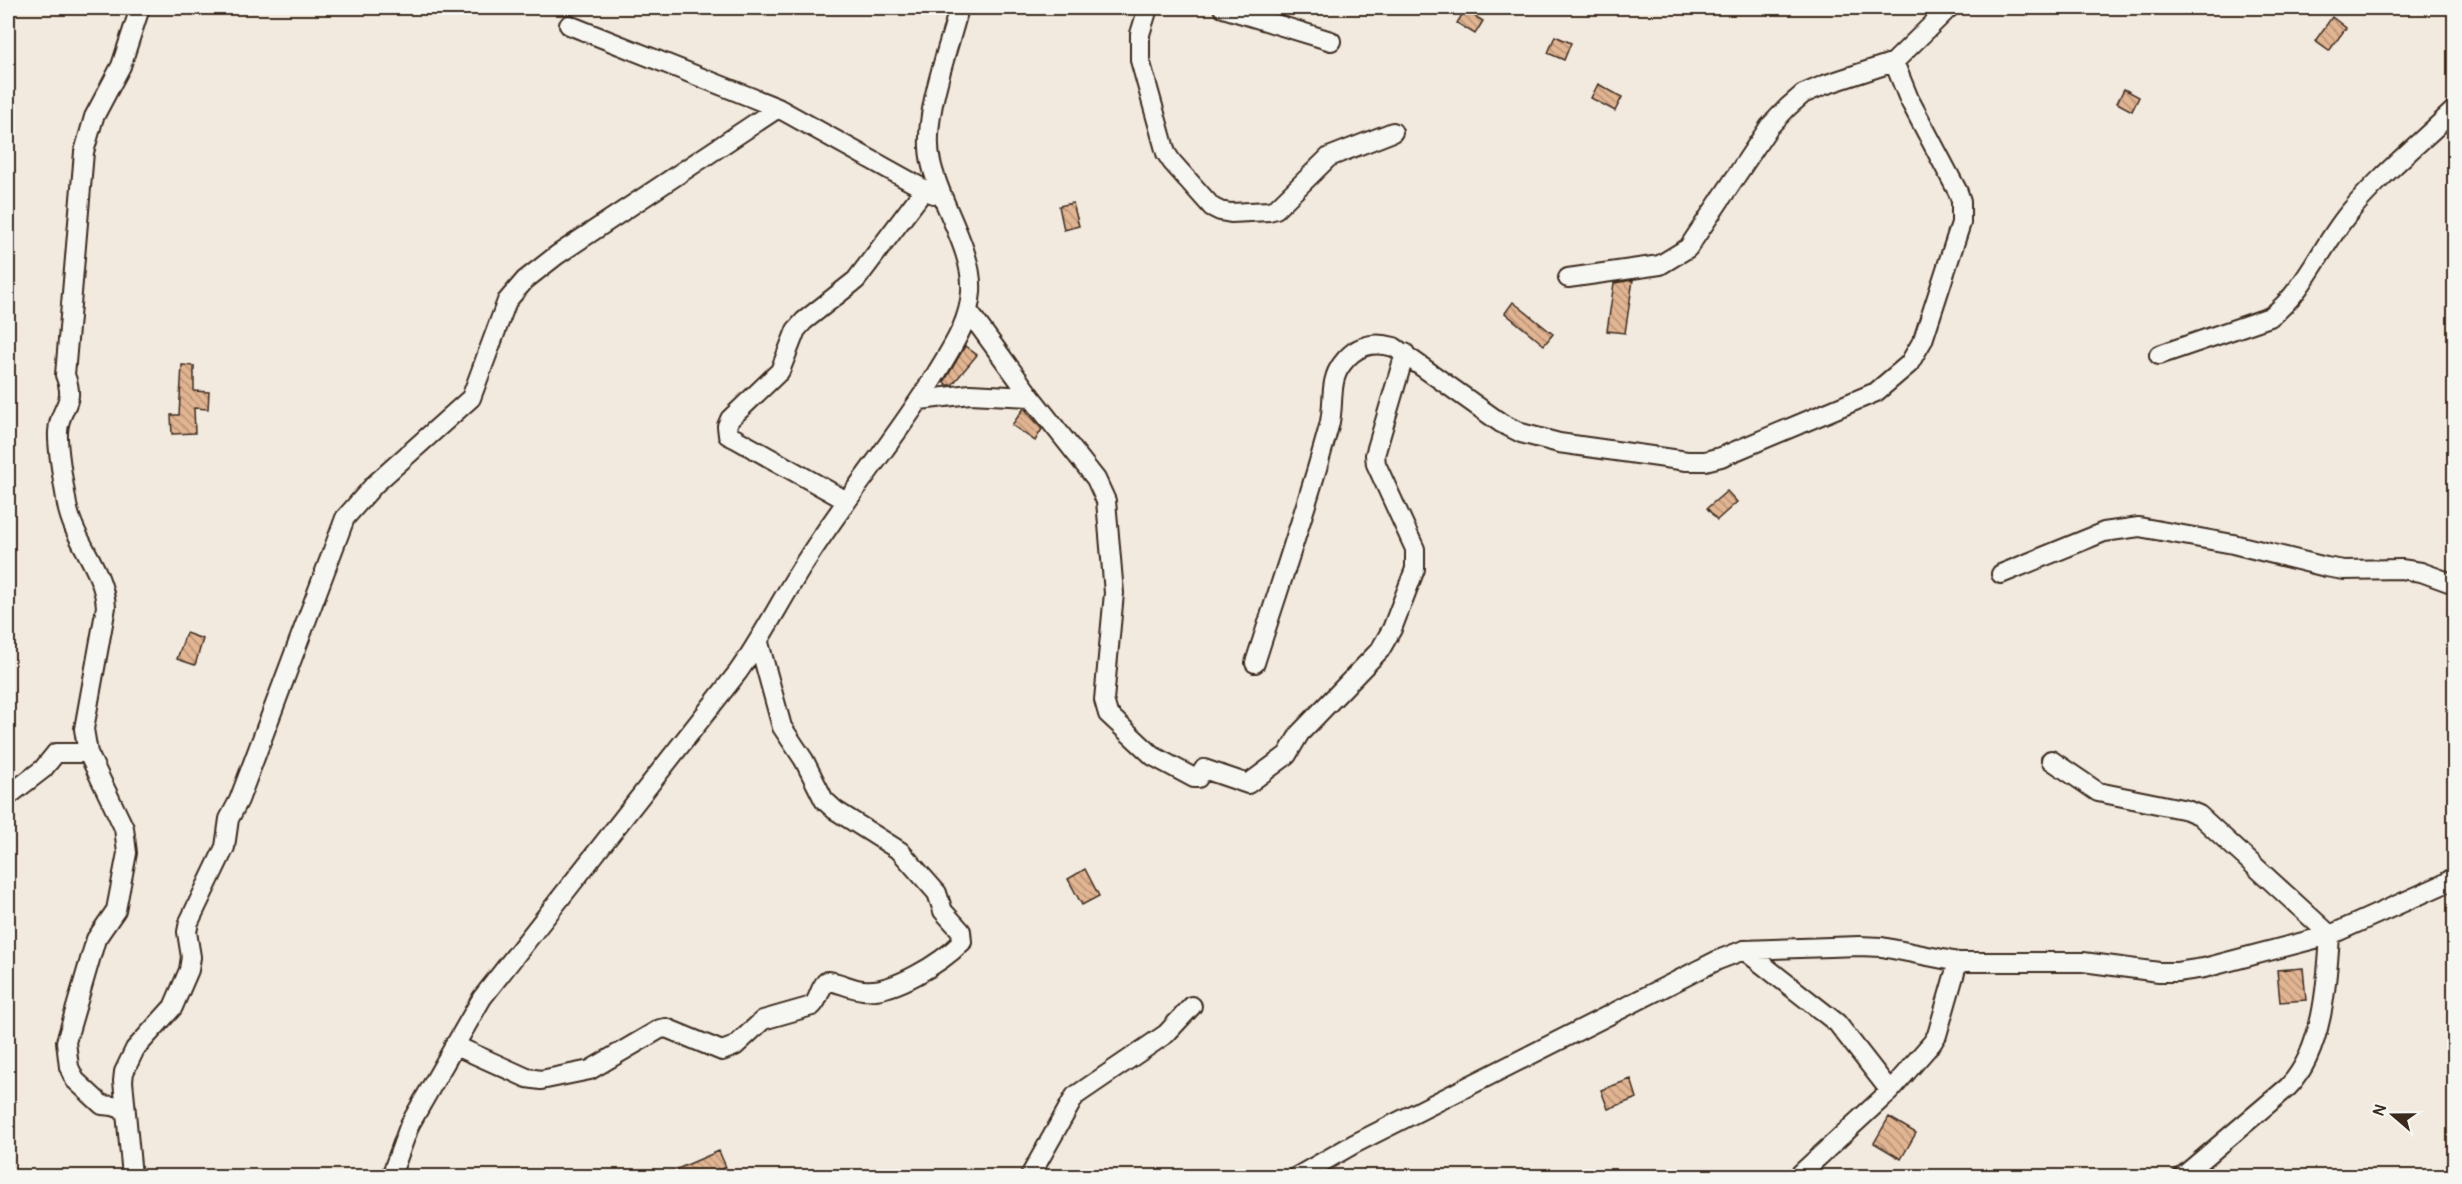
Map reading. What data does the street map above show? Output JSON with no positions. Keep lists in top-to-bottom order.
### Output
{
  "north": "left"
}
